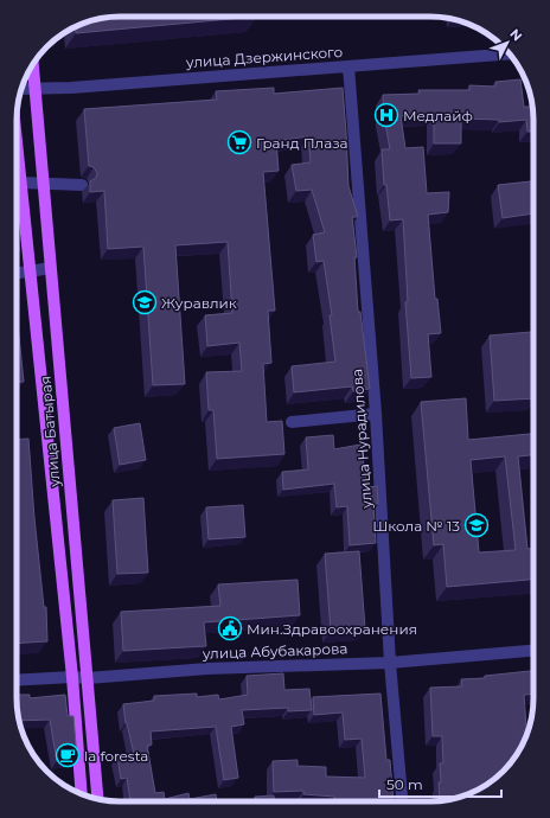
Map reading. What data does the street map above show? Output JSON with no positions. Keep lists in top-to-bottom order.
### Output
{
  "streets": {
    "main road": ["улица Батырая"],
    "street": ["улица Дзержинского", "улица Нурадилова", "улица Абубакарова"]
  },
  "crossings": [
    ["улица Дзержинского", "улица Батырая"],
    ["улица Дзержинского", "улица Нурадилова"],
    ["улица Батырая", "улица Абубакарова"],
    ["улица Нурадилова", "улица Абубакарова"]
  ],
  "places": {
    "hospital": ["Медлайф"],
    "supermarket": ["Гранд Плаза"],
    "school or university": ["Журавлик", "Школа № 13"],
    "public building": ["Мин.Здравоохранения"],
    "cafe": ["la foresta"]
  },
  "scale_bar": "50 m",
  "north": "top right"
}
